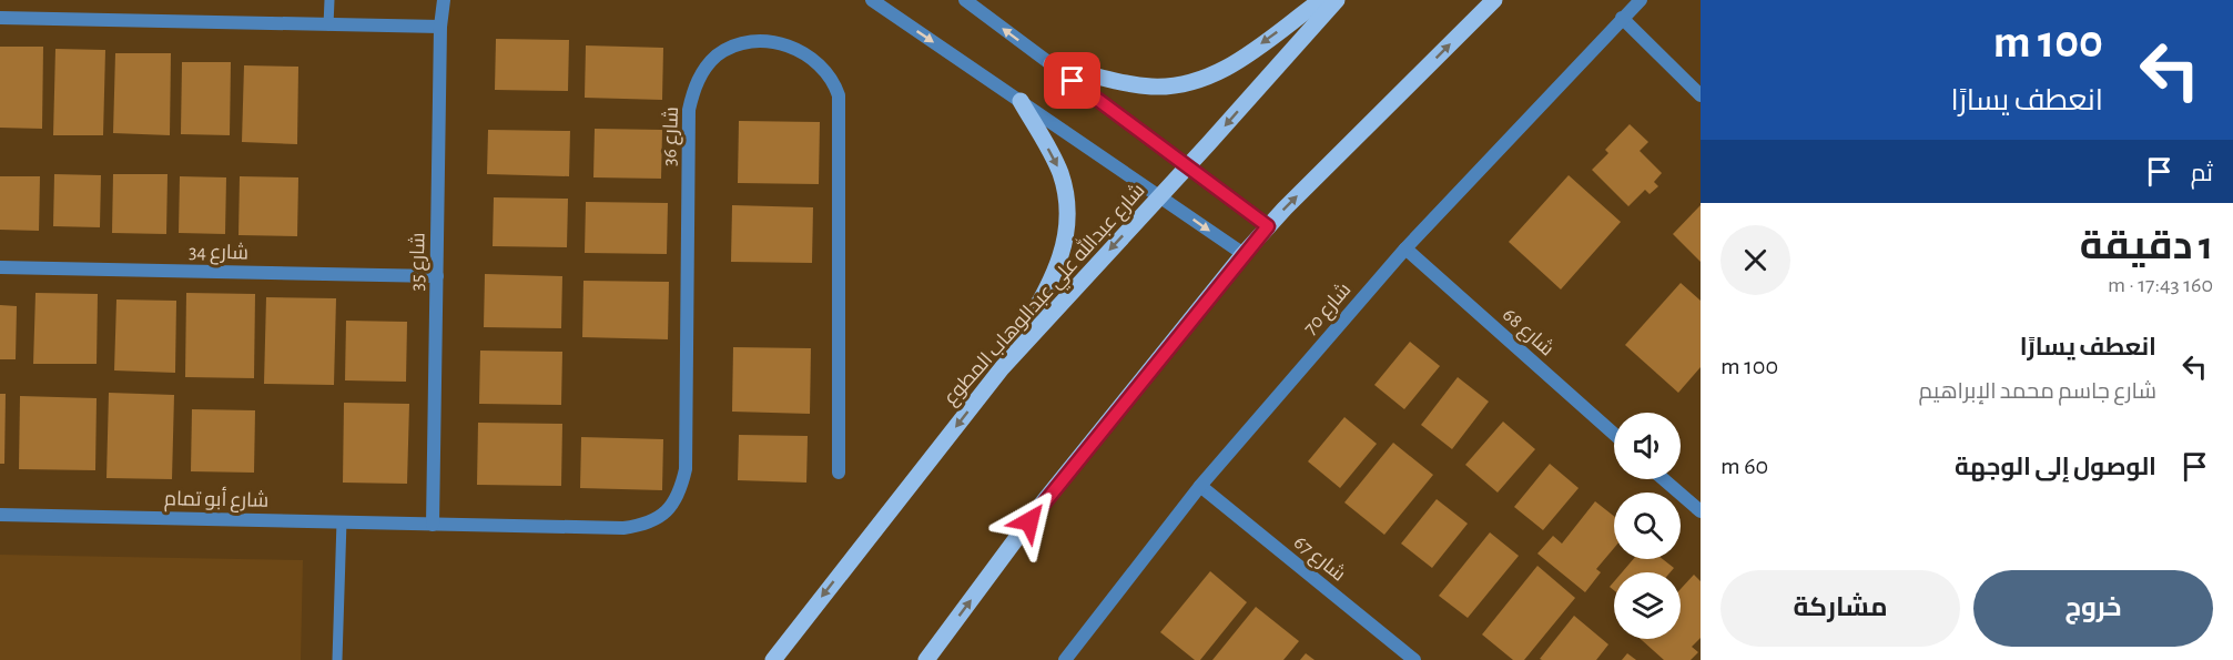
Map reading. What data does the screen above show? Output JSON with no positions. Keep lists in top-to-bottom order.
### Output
{
  "streets": {
    "main road": ["شارع عبدالله علي عبدالوهاب المطوع"],
    "street": [
      "شارع 36",
      "شارع 34",
      "شارع 35",
      "شارع 70",
      "شارع 68",
      "شارع أبو تمام",
      "شارع 67"
    ]
  },
  "crossings": [
    ["شارع 36", "شارع 35"],
    ["شارع 36", "شارع أبو تمام"],
    ["شارع 34", "شارع 35"],
    ["شارع 35", "شارع أبو تمام"],
    ["شارع 70", "شارع 68"],
    ["شارع 70", "شارع 67"]
  ],
  "page": {
    "turn": ["100 m", "انعطف يسارًا"],
    "then": "ثم",
    "heading": ["1 دقيقة", "160 m · 17:43"],
    "list": [
      {
        "name": "انعطف يسارًا",
        "note": "شارع جاسم محمد الإبراهيم",
        "value": "100 m"
      },
      {
        "name": "الوصول إلى الوجهة",
        "value": "60 m"
      }
    ],
    "buttons": ["خروج", "مشاركة"]
  }
}
